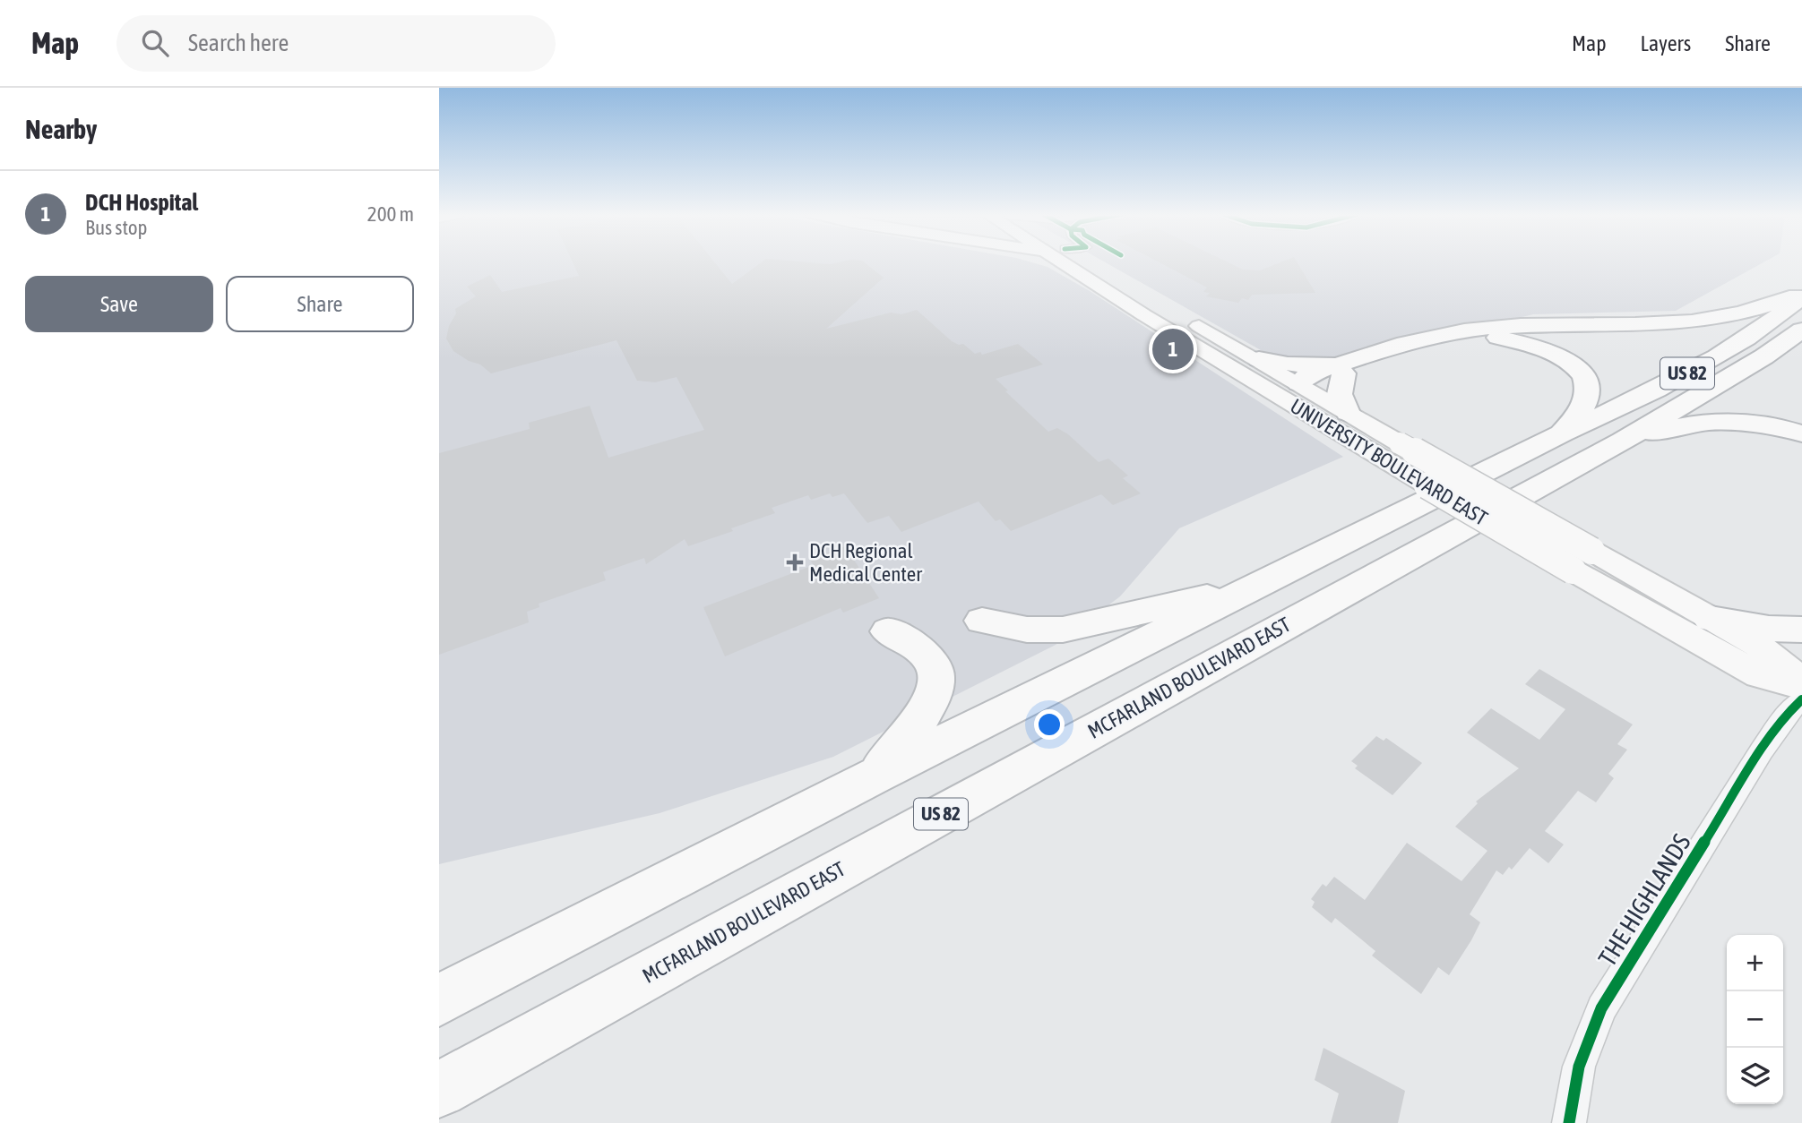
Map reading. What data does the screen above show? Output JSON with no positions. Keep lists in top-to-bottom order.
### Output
{
  "streets": {
    "highway": ["US 82", "MCFARLAND BOULEVARD EAST"],
    "main road": ["UNIVERSITY BOULEVARD EAST"],
    "street": ["THE HIGHLANDS"]
  },
  "places": {
    "health": ["DCH Regional Medical Center"]
  },
  "page": {
    "header": "Map",
    "search": "Search here",
    "nav": ["Map", "Layers", "Share"],
    "heading": "Nearby",
    "list": [
      {
        "mark": "1",
        "name": "DCH Hospital",
        "note": "Bus stop",
        "value": "200 m"
      }
    ],
    "buttons": ["Save", "Share"],
    "pins": "1",
    "map_buttons": ["+", "−"]
  }
}
